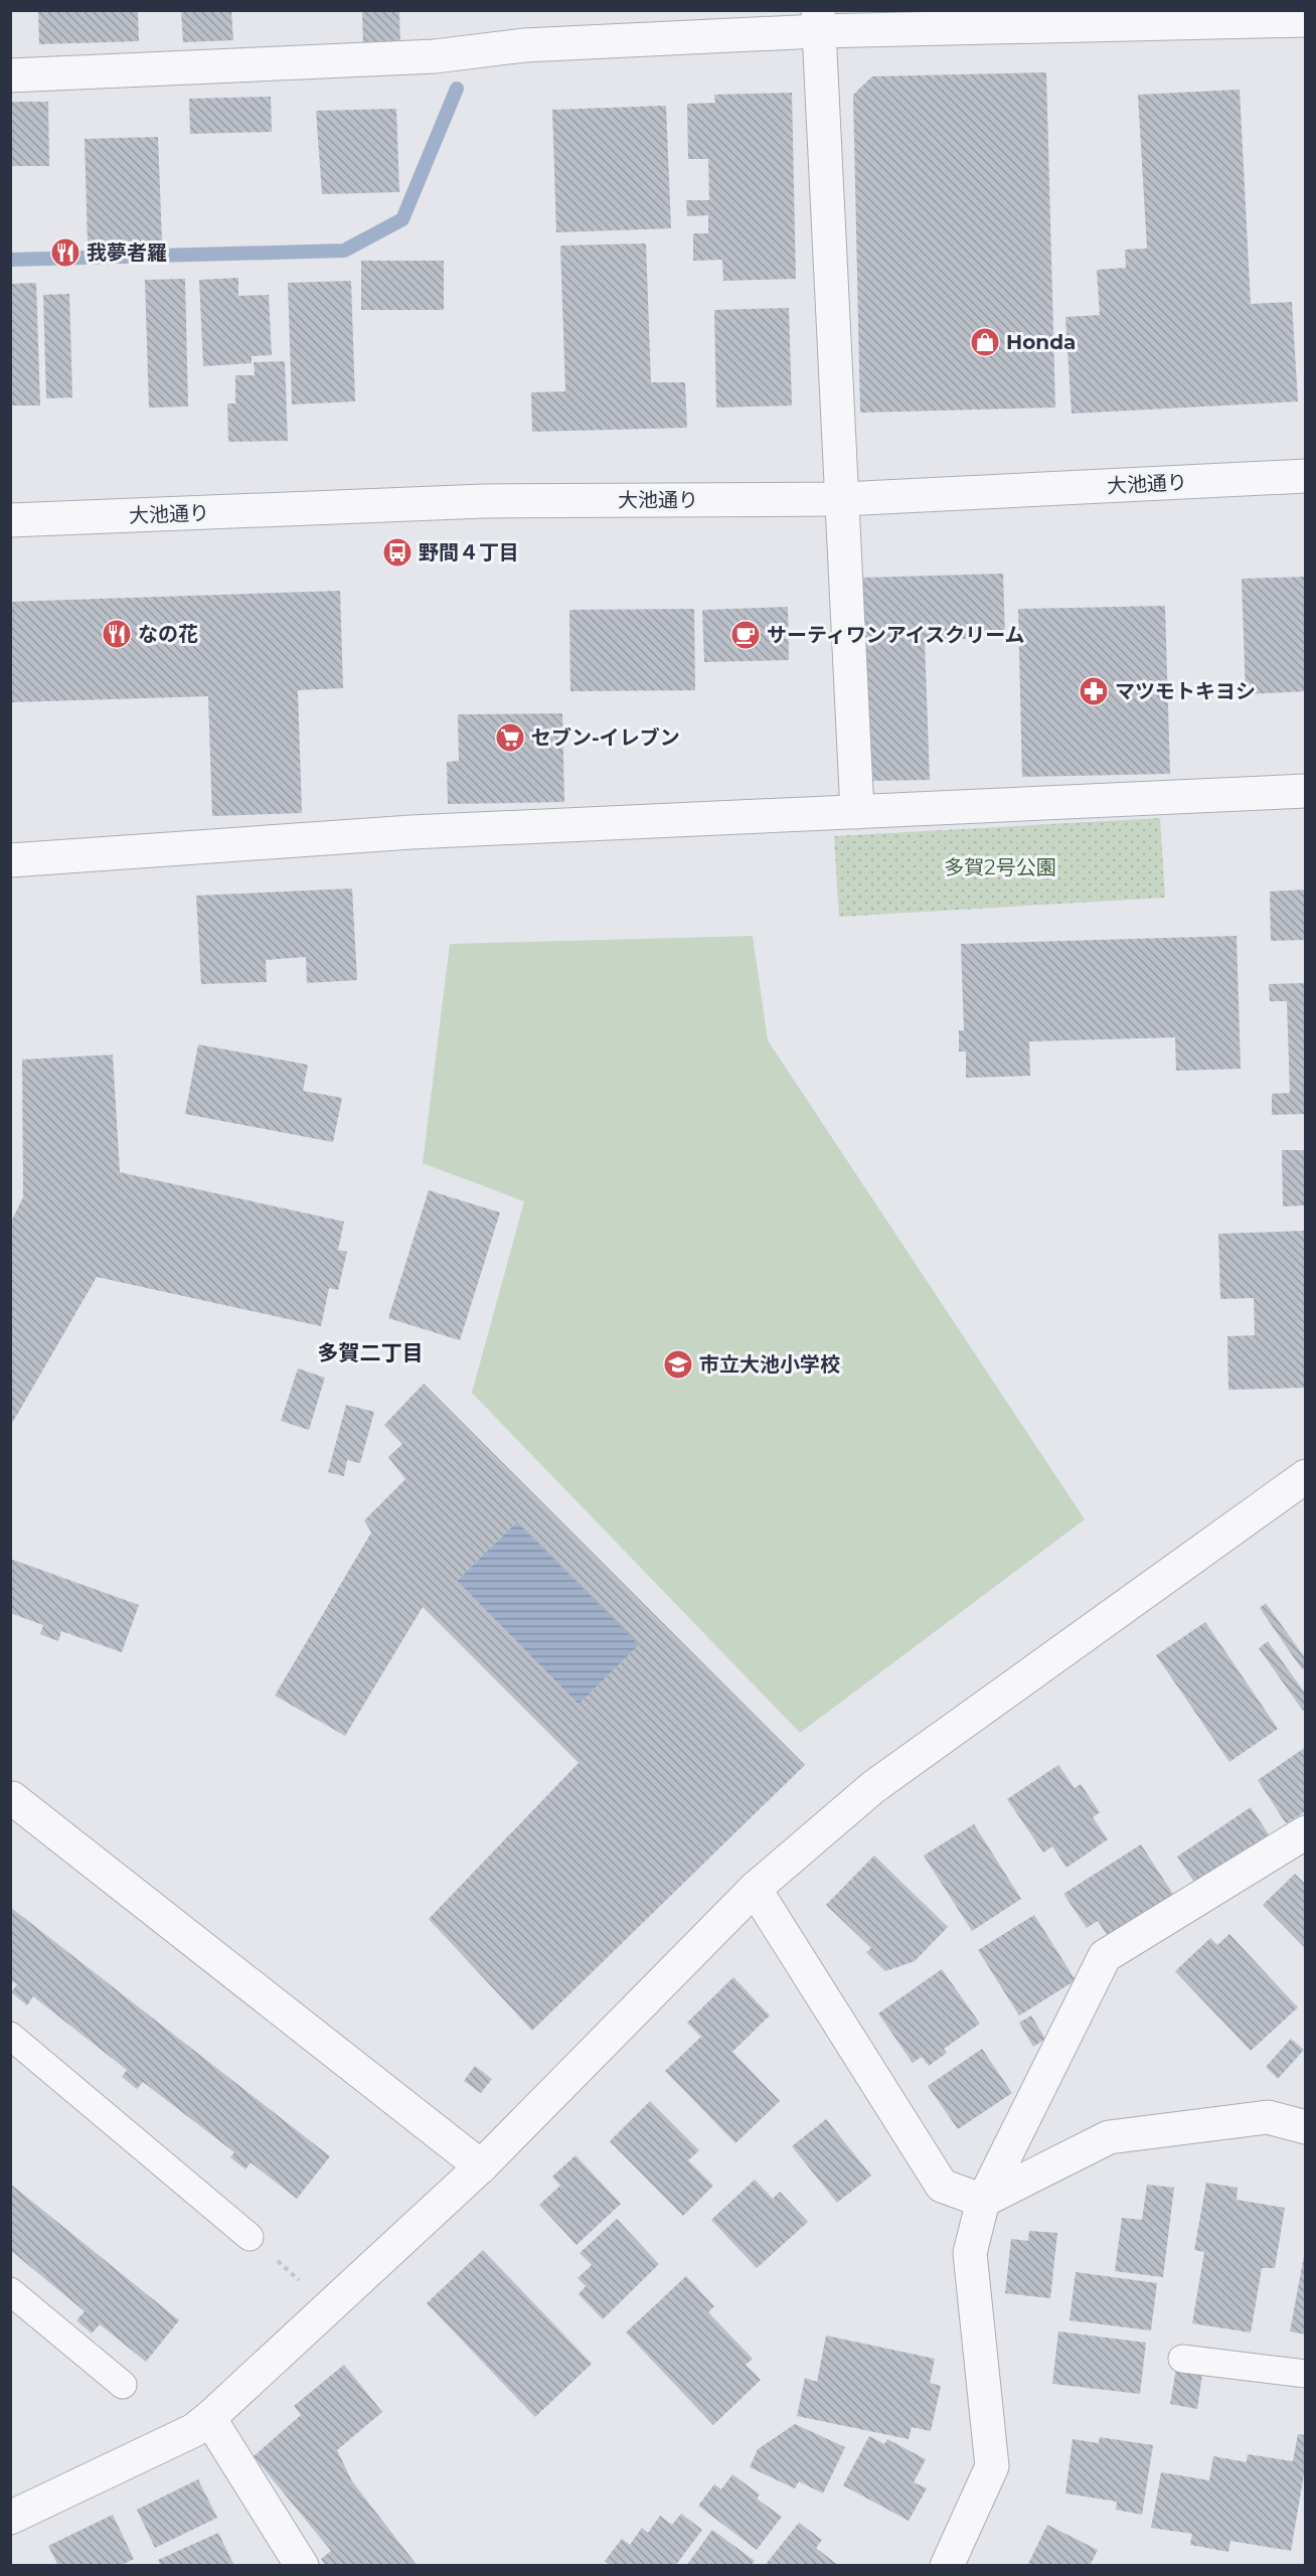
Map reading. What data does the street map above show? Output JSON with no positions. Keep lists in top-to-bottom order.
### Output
{
  "streets": {
    "street": ["大池通り"]
  },
  "districts": ["多賀二丁目"],
  "parks": ["多賀2号公園"],
  "places": {
    "restaurant": ["我夢者羅", "なの花"],
    "shop": ["Honda"],
    "bus stop": ["野間４丁目"],
    "cafe": ["サーティワンアイスクリーム"],
    "pharmacy": ["マツモトキヨシ"],
    "supermarket": ["セブン-イレブン"],
    "school or university": ["市立大池小学校"]
  }
}
